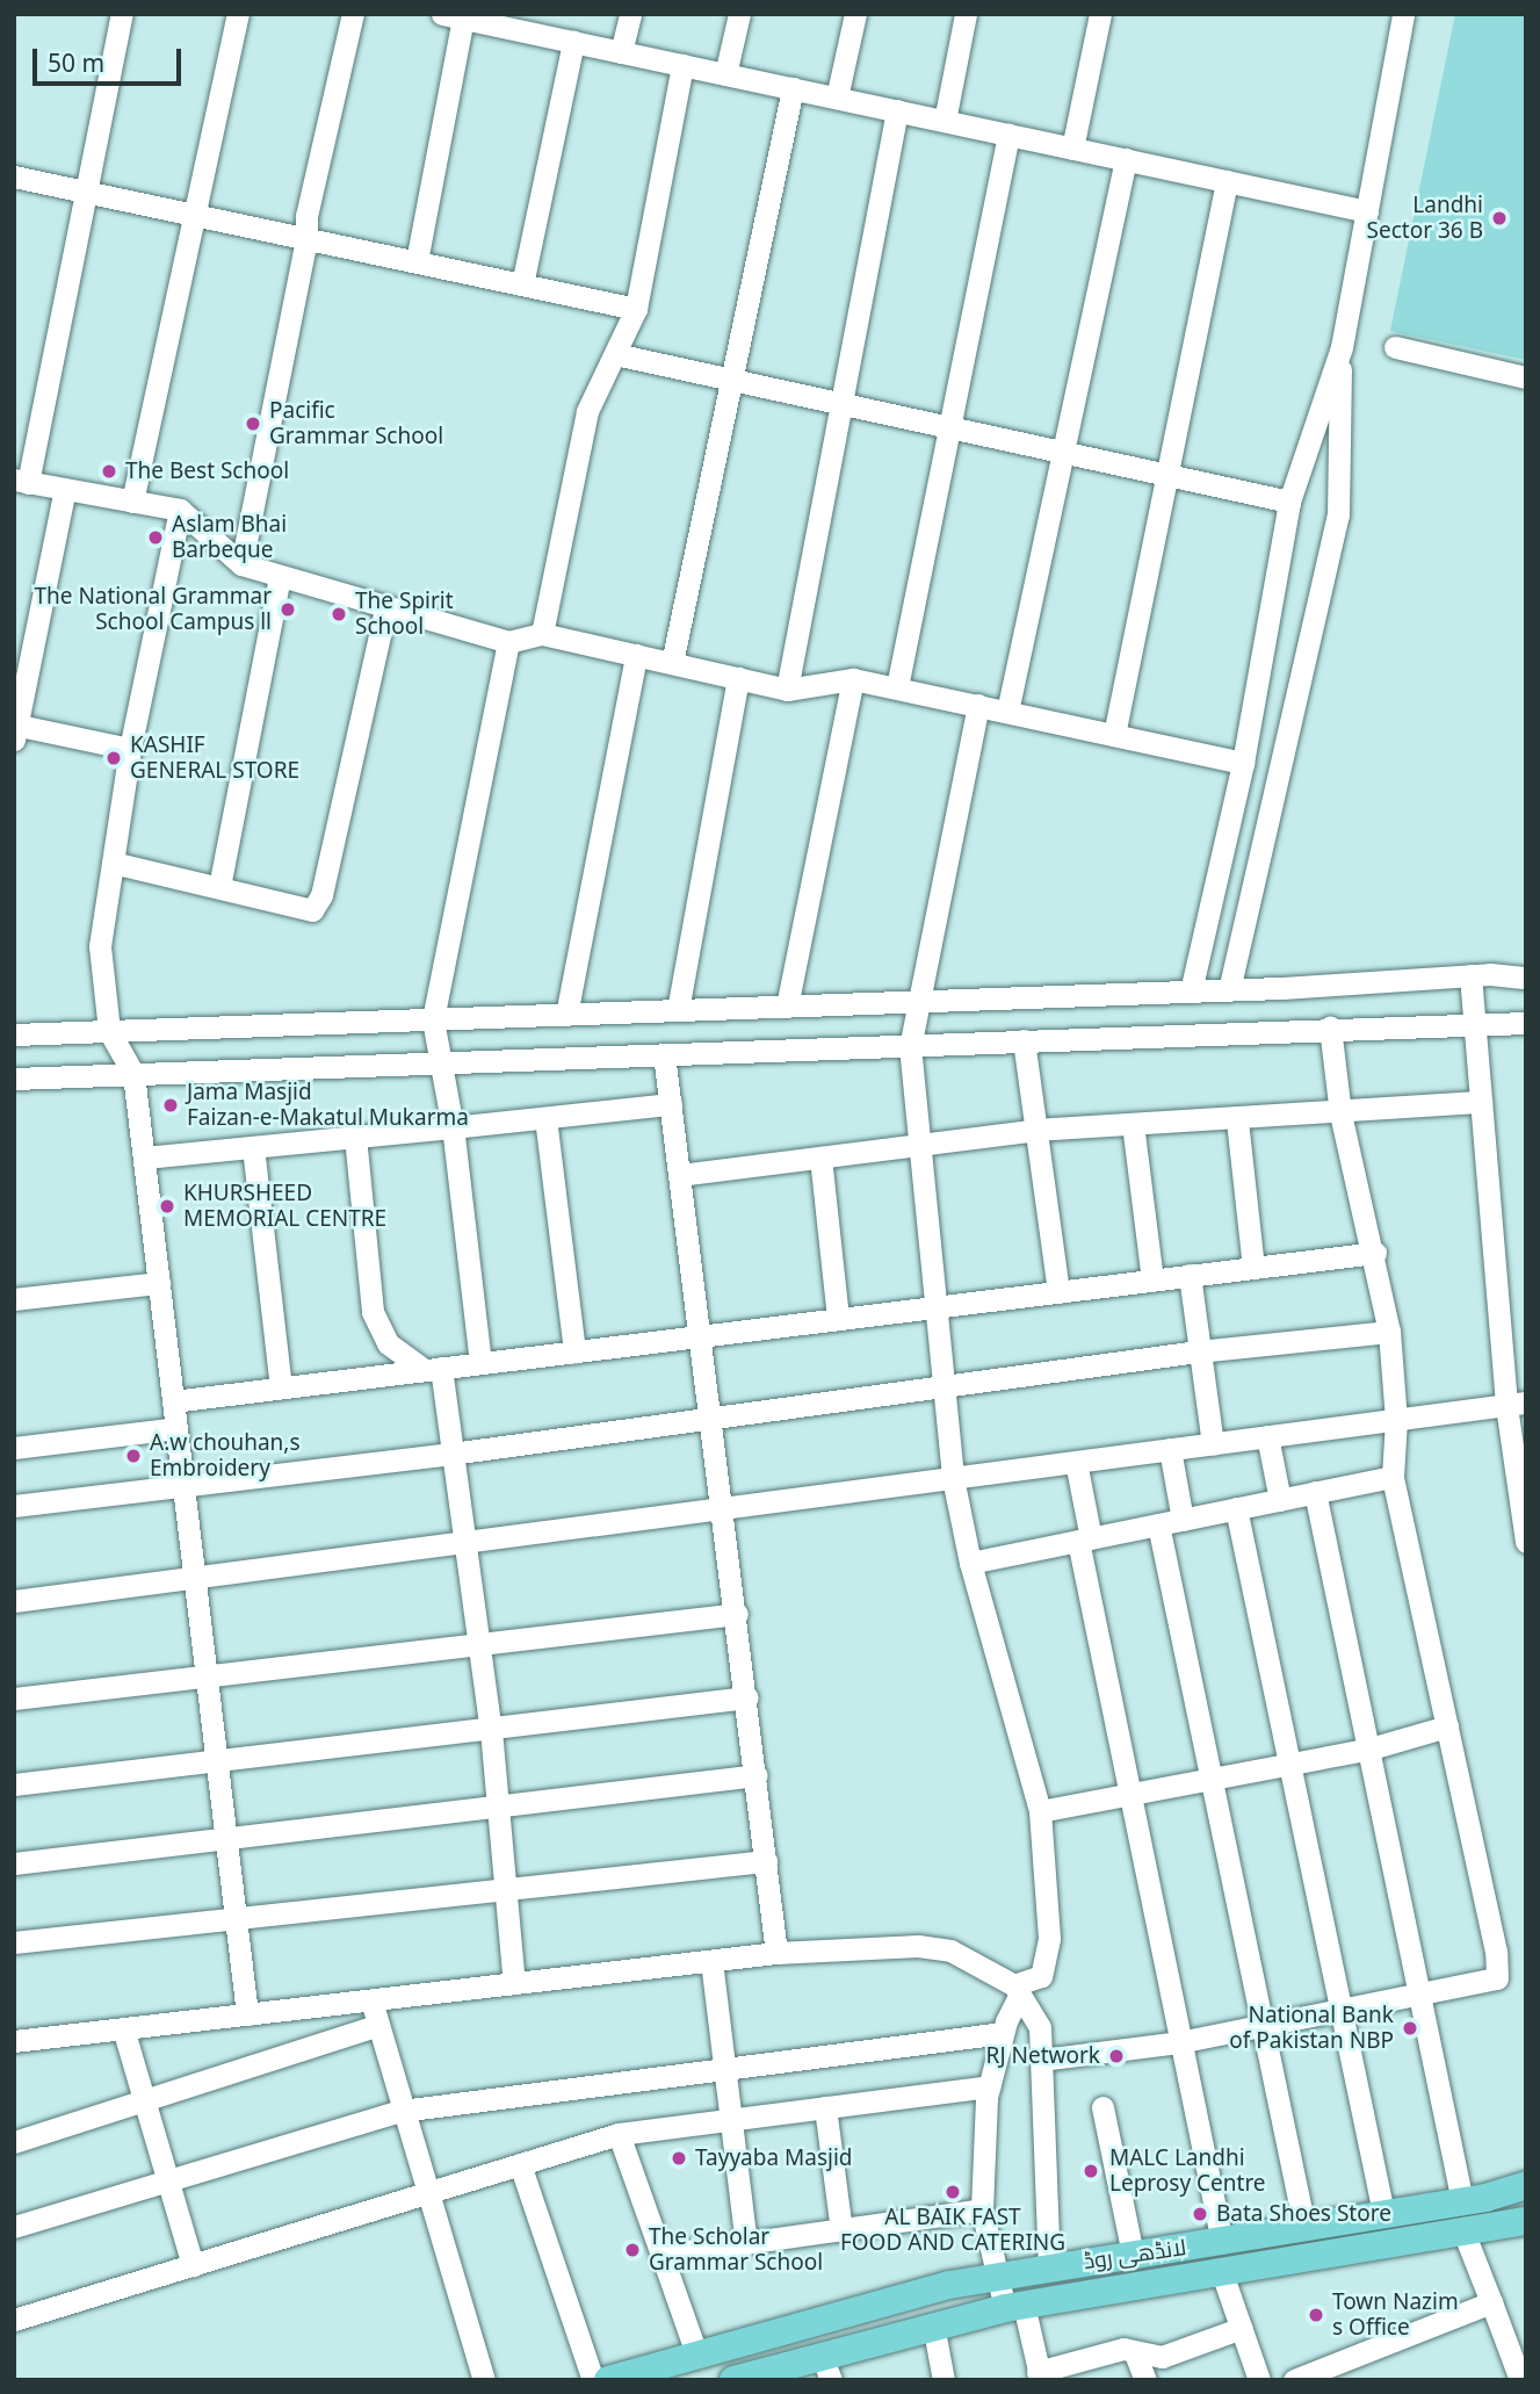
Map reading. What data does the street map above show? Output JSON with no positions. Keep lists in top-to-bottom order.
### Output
{
  "streets": {
    "main road": ["لانڈھی روڈ"]
  },
  "places": [
    "Landhi Sector 36 B",
    "Pacific Grammar School",
    "The Best School",
    "Aslam Bhai Barbeque",
    "The National Grammar School Campus ll",
    "The Spirit School",
    "KASHIF GENERAL STORE",
    "Jama Masjid Faizan-e-Makatul Mukarma",
    "KHURSHEED MEMORIAL CENTRE",
    "A.w chouhan,s Embroidery",
    "National Bank of Pakistan NBP",
    "RJ Network",
    "Tayyaba Masjid",
    "MALC Landhi Leprosy Centre",
    "AL BAIK FAST FOOD AND CATERING",
    "Bata Shoes Store",
    "The Scholar Grammar School",
    "Town Nazim s Office"
  ],
  "scale_bar": "50 m"
}
